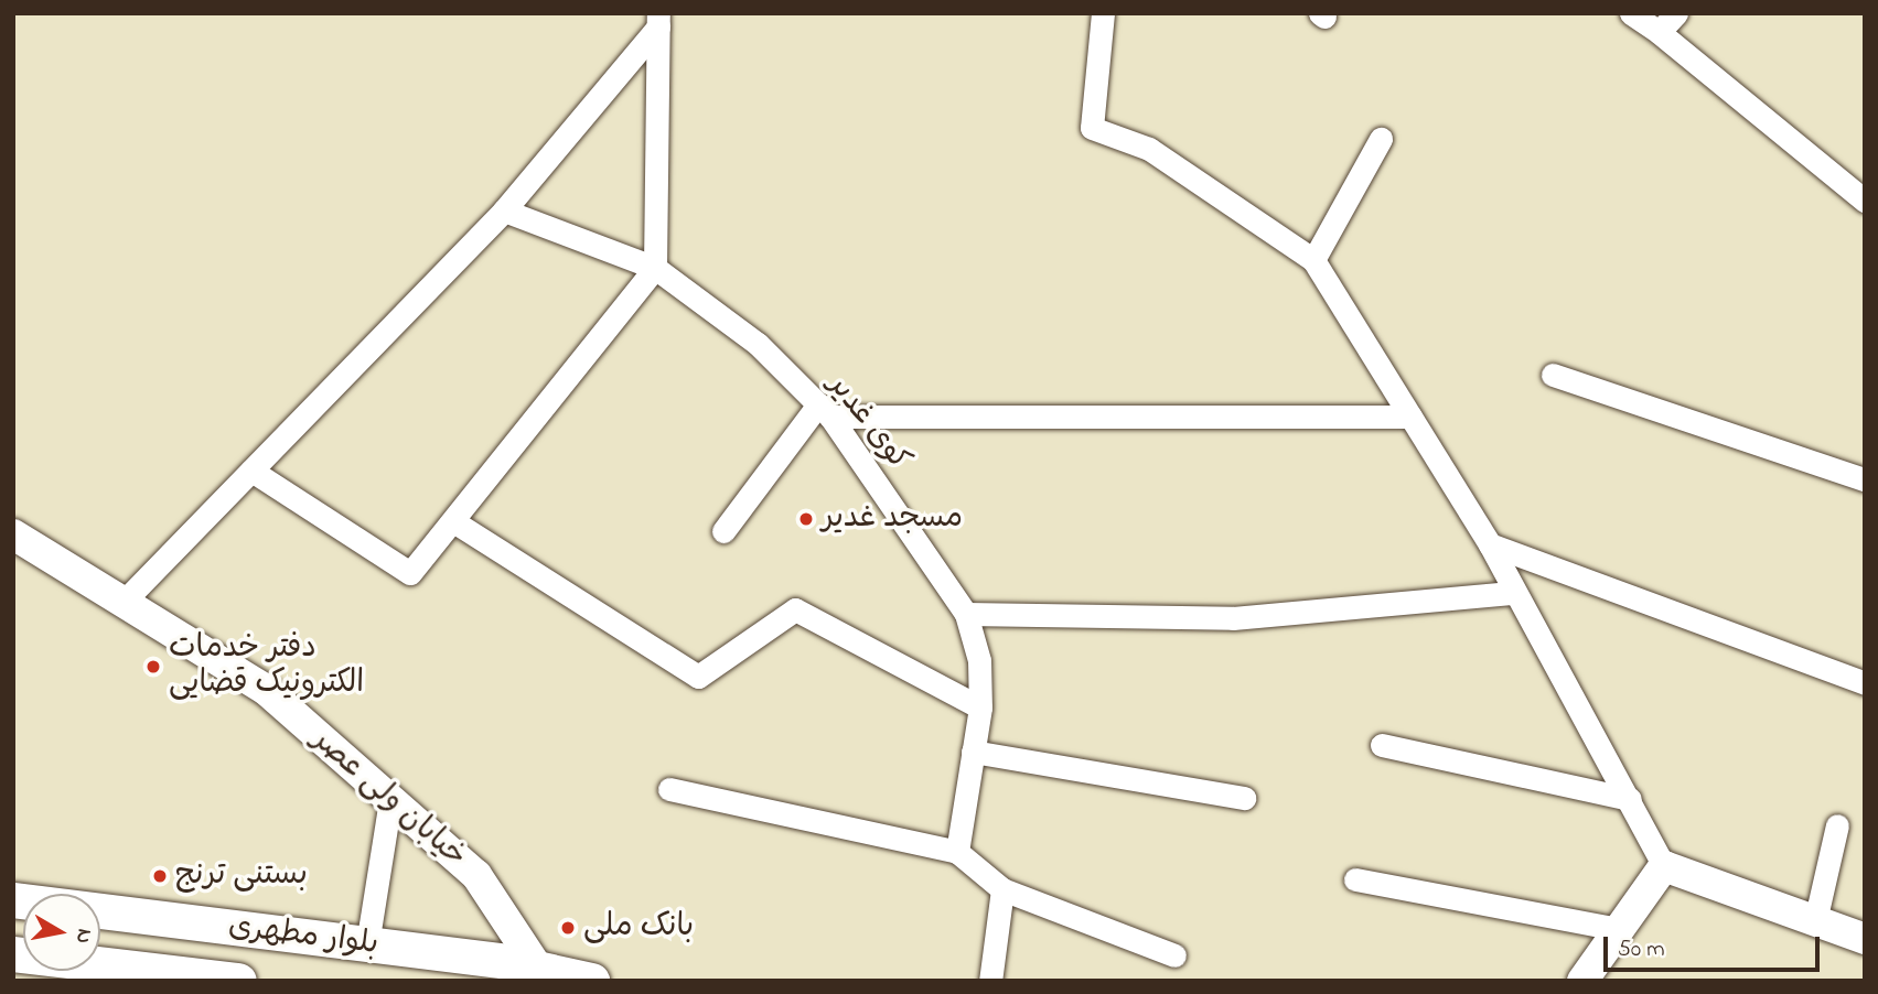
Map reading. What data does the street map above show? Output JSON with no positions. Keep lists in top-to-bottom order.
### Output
{
  "streets": {
    "main road": ["بلوار مطهری"],
    "street": ["کوی غدیر", "خیابان ولی عصر"]
  },
  "crossings": [
    ["خیابان ولی عصر", "بلوار مطهری"]
  ],
  "places": [
    "مسجد غدیر",
    "دفتر خدمات الکترونیک قضایی",
    "بستنی ترنج",
    "بانک ملی"
  ],
  "scale_bar": "50 m",
  "north": "right"
}
